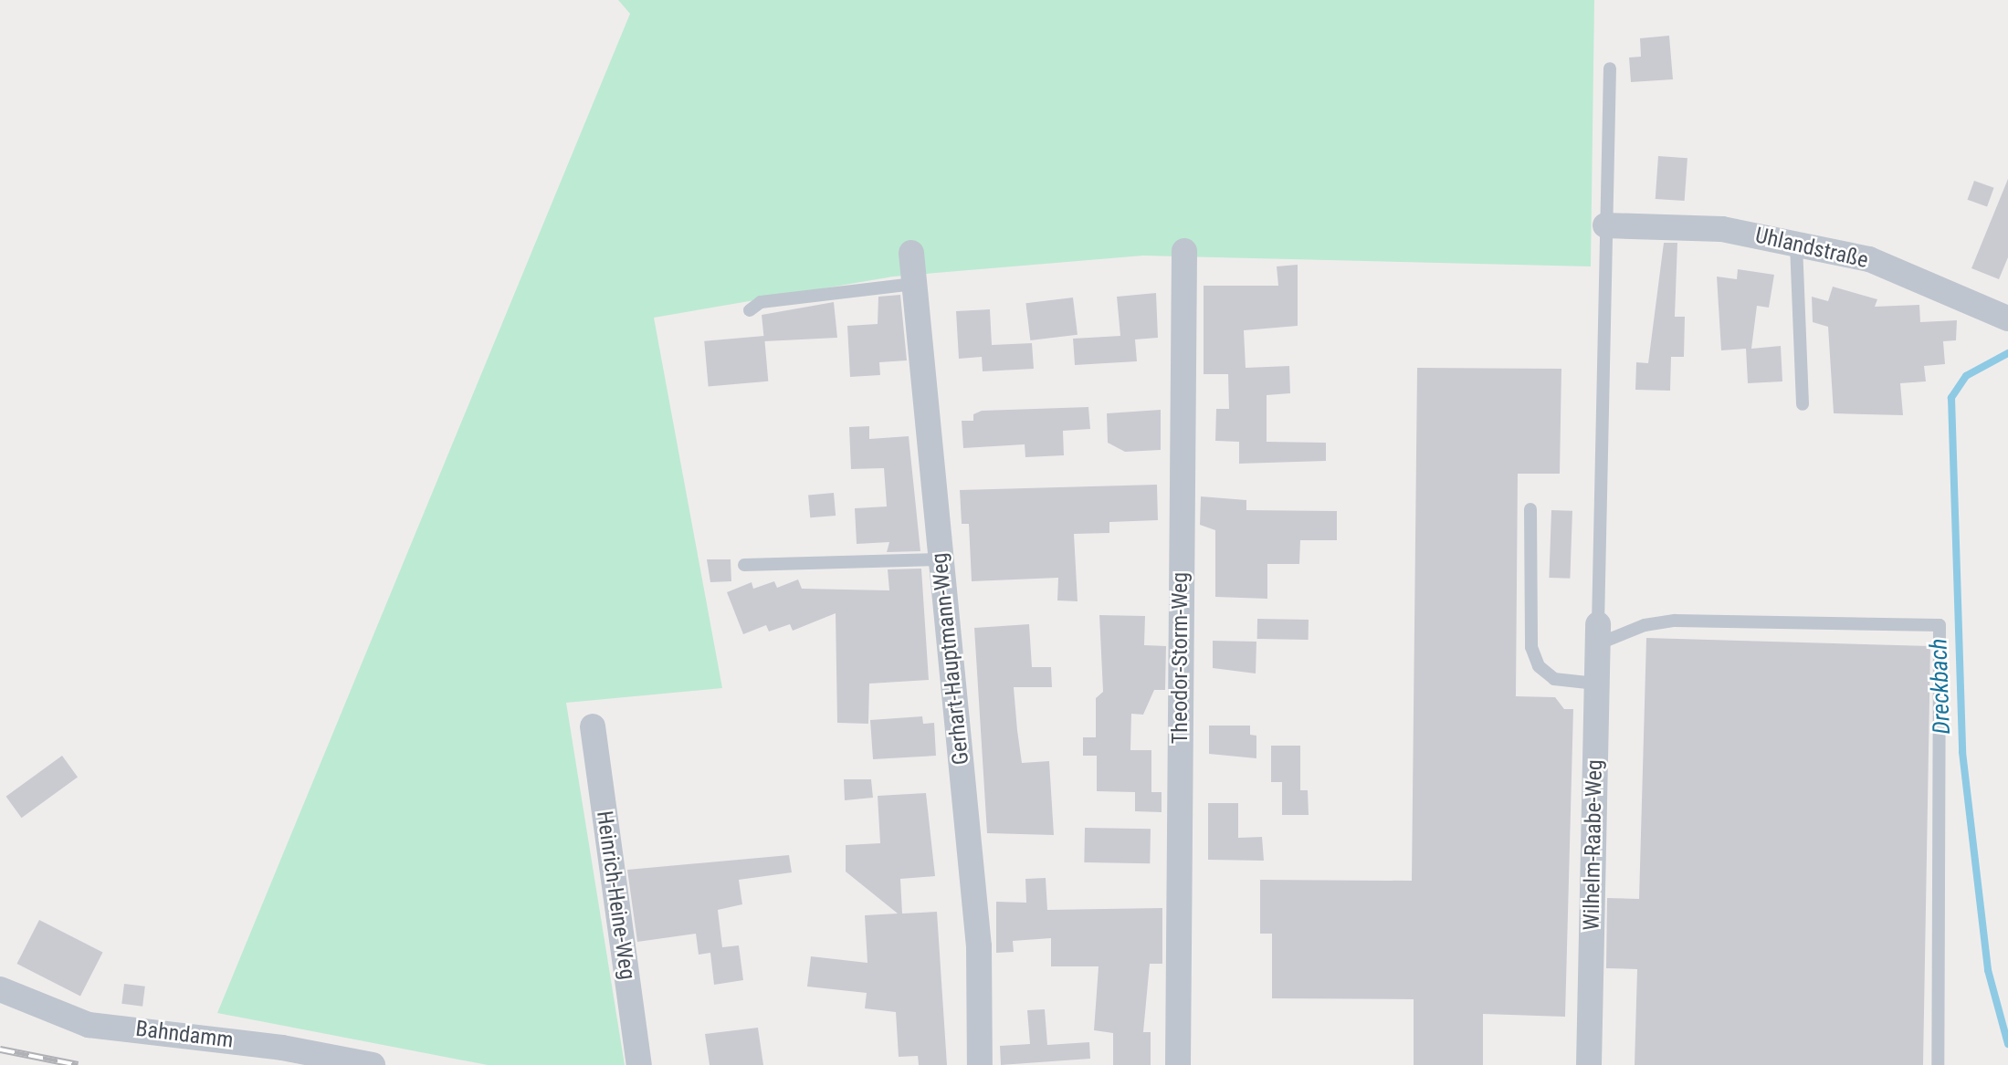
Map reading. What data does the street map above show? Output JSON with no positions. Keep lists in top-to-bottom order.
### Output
{
  "streets": {
    "street": [
      "Uhlandstraße",
      "Theodor-Storm-Weg",
      "Gerhart-Hauptmann-Weg",
      "Wilhelm-Raabe-Weg",
      "Heinrich-Heine-Weg",
      "Bahndamm"
    ]
  },
  "water": ["Dreckbach"]
}
